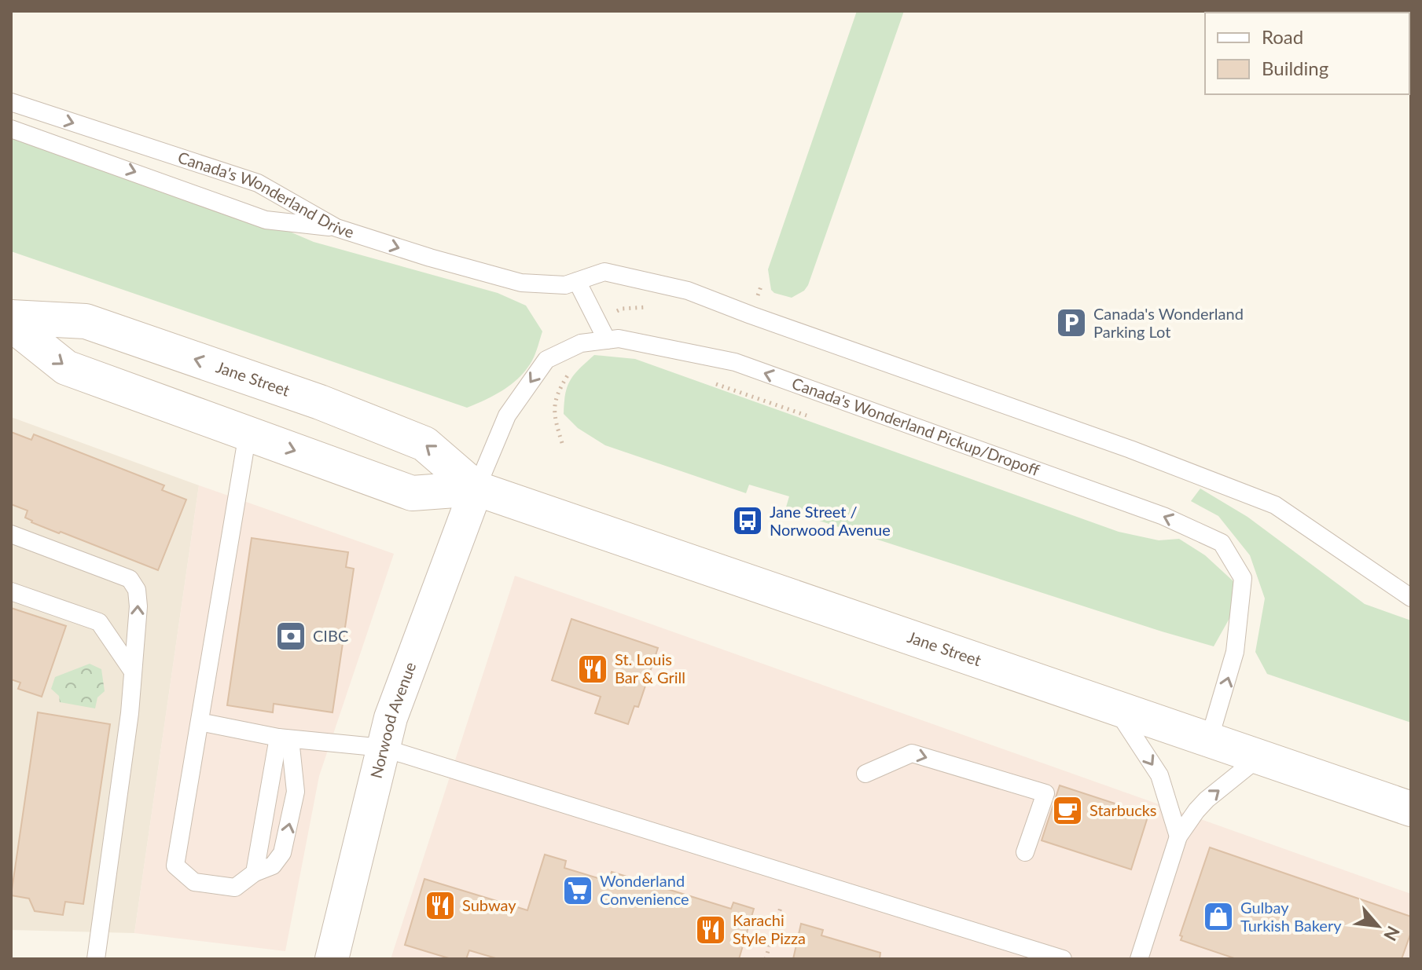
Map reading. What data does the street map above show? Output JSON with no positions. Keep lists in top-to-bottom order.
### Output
{
  "streets": {
    "main road": ["Jane Street"],
    "street": ["Norwood Avenue"],
    "lane": ["Canada's Wonderland Drive", "Canada's Wonderland Pickup/Dropoff"]
  },
  "crossings": [
    ["Jane Street", "Canada's Wonderland Pickup/Dropoff"],
    ["Jane Street", "Norwood Avenue"],
    ["Canada's Wonderland Pickup/Dropoff", "Norwood Avenue"]
  ],
  "places": {
    "parking": ["Canada's Wonderland Parking Lot"],
    "bus stop": ["Jane Street / Norwood Avenue"],
    "bank": ["CIBC"],
    "restaurant": ["St. Louis Bar & Grill", "Subway", "Karachi Style Pizza"],
    "cafe": ["Starbucks"],
    "supermarket": ["Wonderland Convenience"],
    "shop": ["Gulbay Turkish Bakery"]
  },
  "legend": ["Road", "Building"],
  "north": "bottom right"
}
